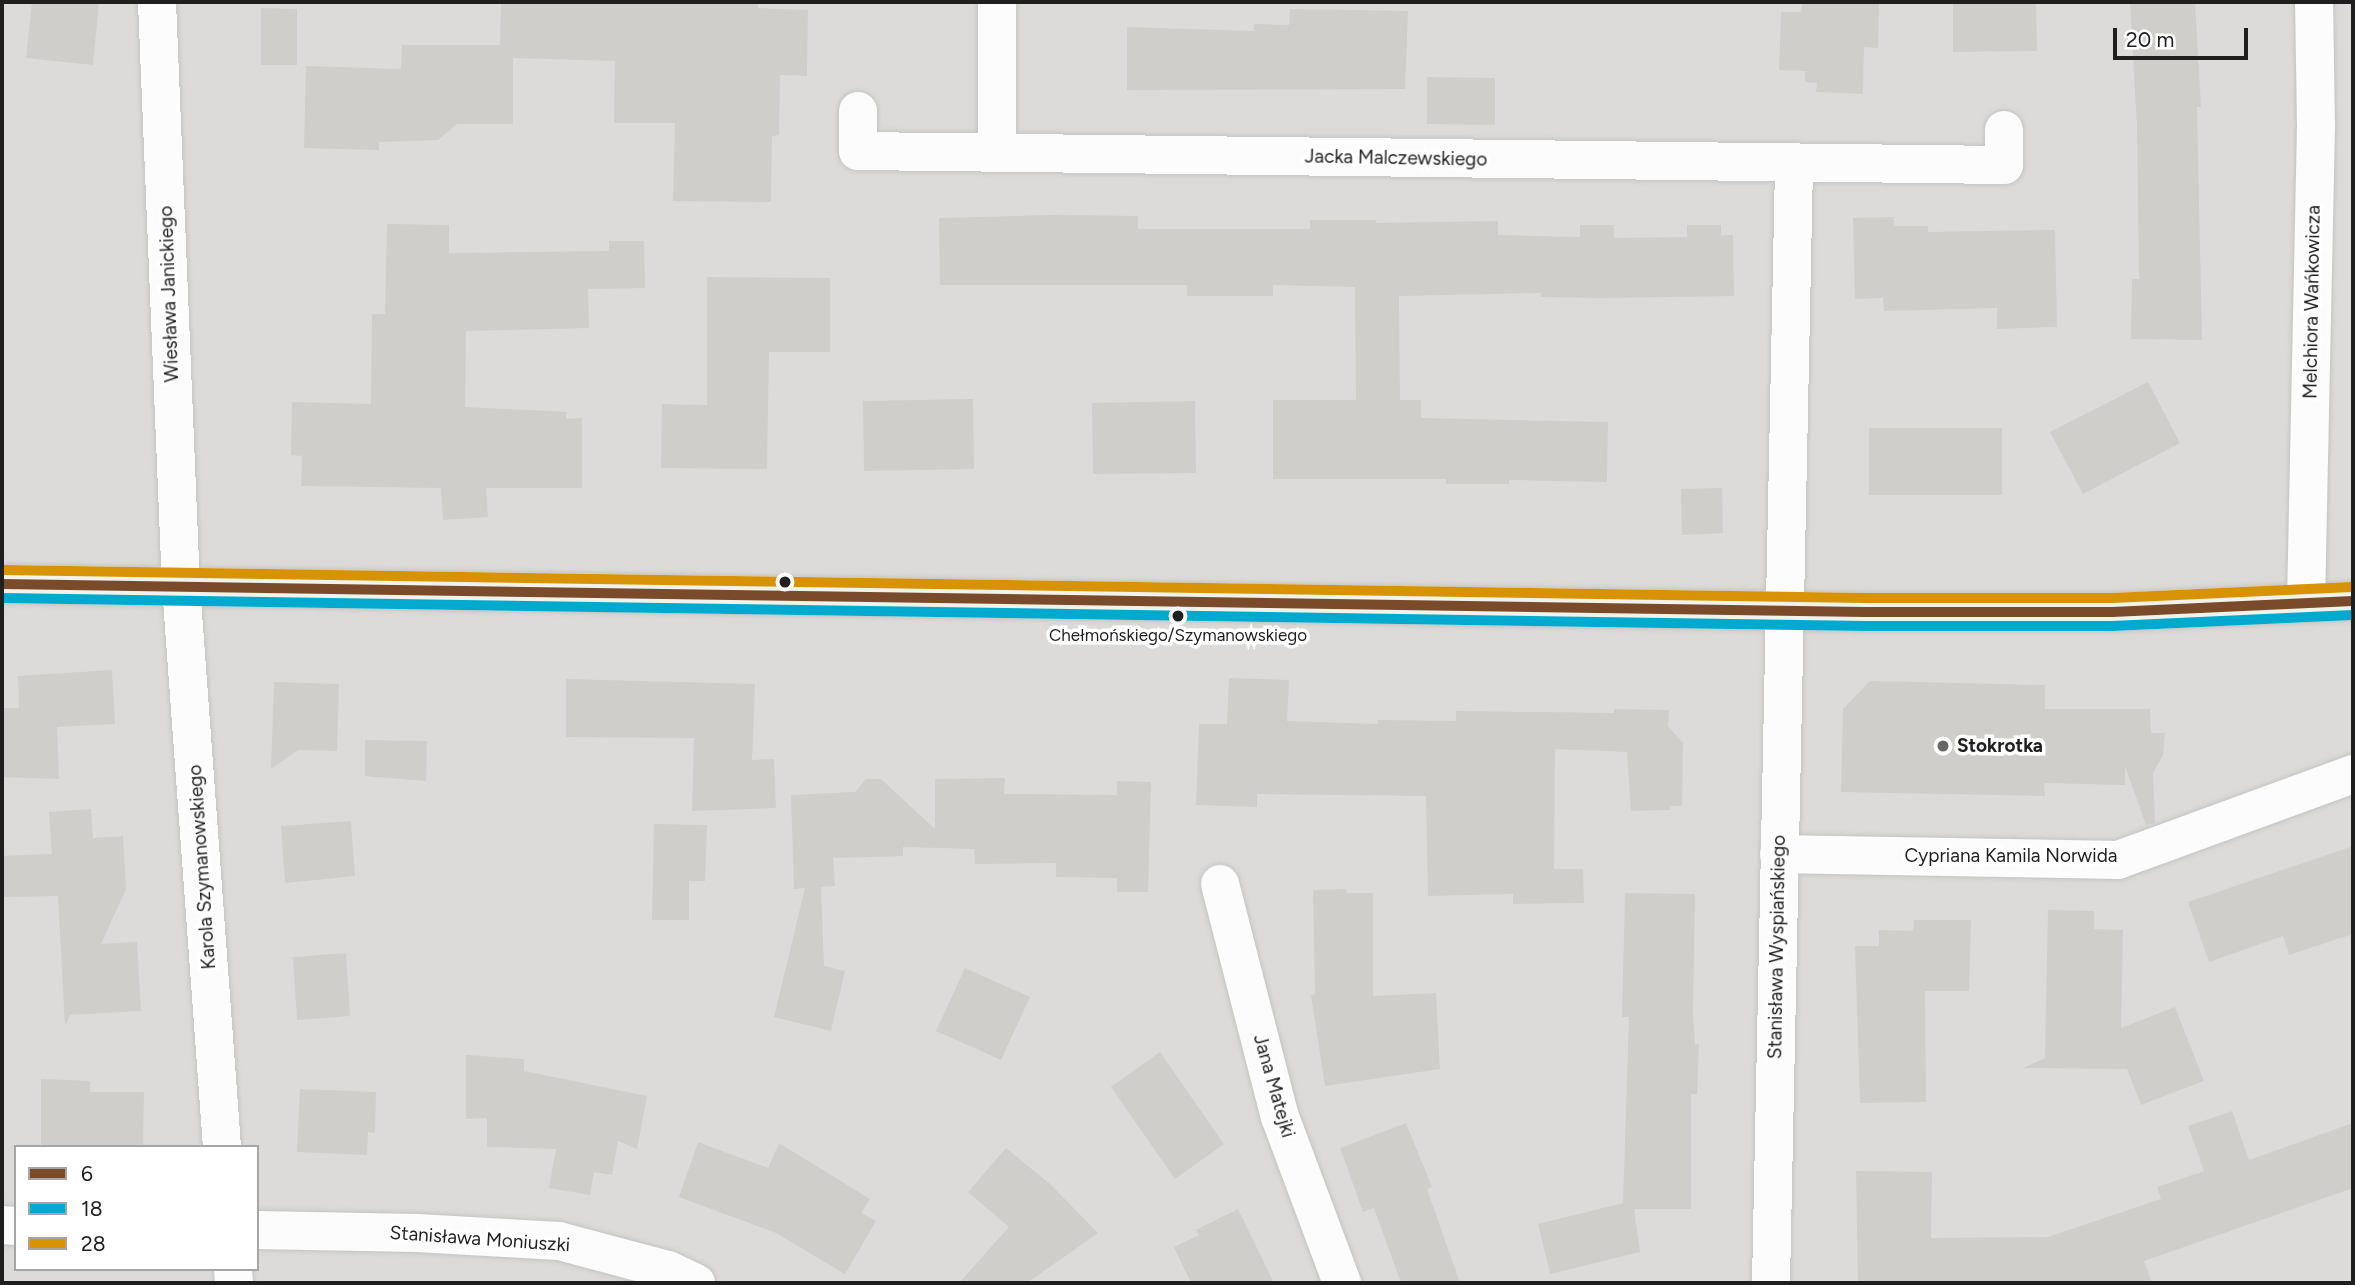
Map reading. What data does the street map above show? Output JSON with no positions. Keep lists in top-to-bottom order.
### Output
{
  "streets": {
    "street": [
      "Jacka Malczewskiego",
      "Wiesława Janickiego",
      "Melchiora Wańkowicza",
      "Cypriana Kamila Norwida",
      "Karola Szymanowskiego",
      "Stanisława Wyspiańskiego",
      "Jana Matejki",
      "Stanisława Moniuszki"
    ]
  },
  "crossings": [
    ["Wiesława Janickiego", "Karola Szymanowskiego"],
    ["Cypriana Kamila Norwida", "Stanisława Wyspiańskiego"]
  ],
  "places": ["Chełmońskiego/Szymanowskiego", "Stokrotka"],
  "lines": ["transit line 28", "transit line 6", "transit line 18"],
  "legend": ["6", "18", "28"],
  "scale_bar": "20 m"
}
